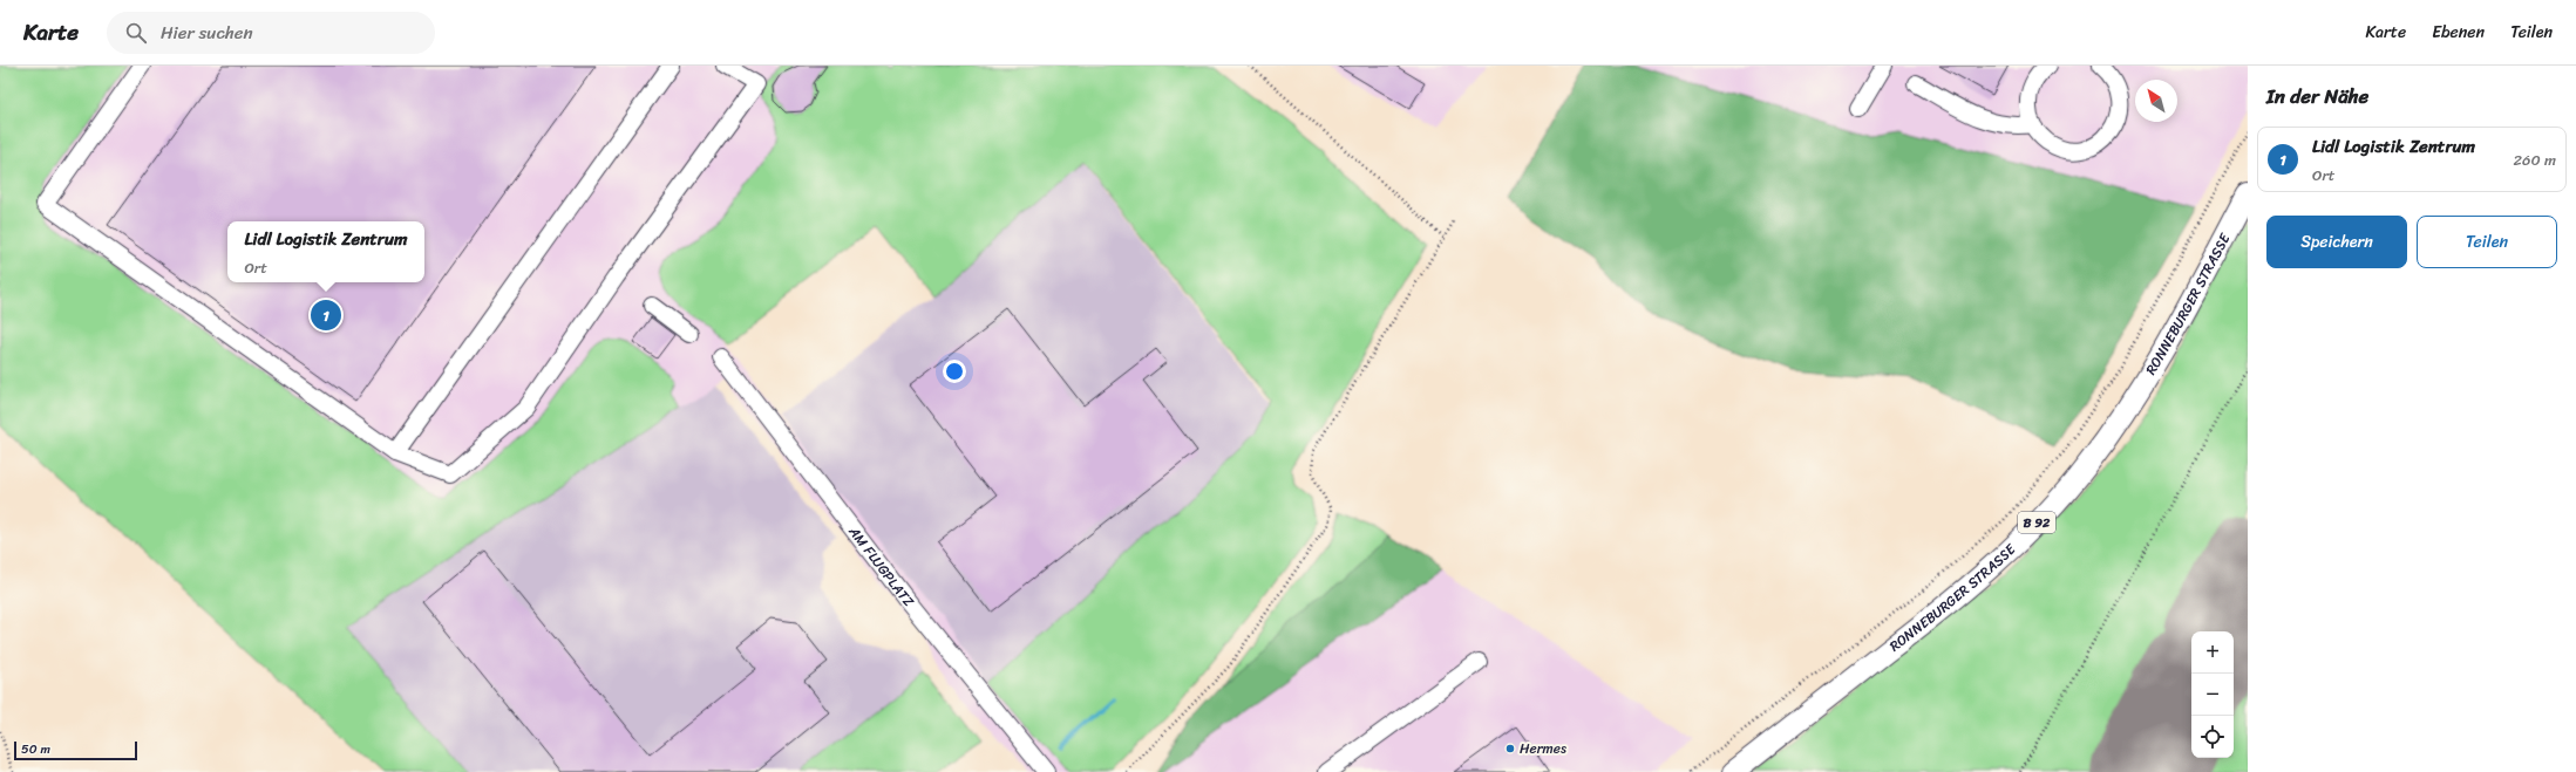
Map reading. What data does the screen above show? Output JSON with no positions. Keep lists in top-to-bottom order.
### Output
{
  "streets": {
    "main road": ["RONNEBURGER STRASSE", "B 92"],
    "street": ["AM FLUGPLATZ"]
  },
  "places": ["Hermes"],
  "scale_bar": "50 m",
  "north": "top left",
  "page": {
    "header": "Karte",
    "search": "Hier suchen",
    "nav": ["Karte", "Ebenen", "Teilen"],
    "heading": "In der Nähe",
    "list": [
      {
        "mark": "1",
        "name": "Lidl Logistik Zentrum",
        "note": "Ort",
        "value": "260 m"
      }
    ],
    "buttons": ["Speichern", "Teilen"],
    "popup": ["Lidl Logistik Zentrum", "Ort"],
    "pins": "1",
    "map_buttons": ["+", "−"],
    "scale": "50 m"
  }
}
